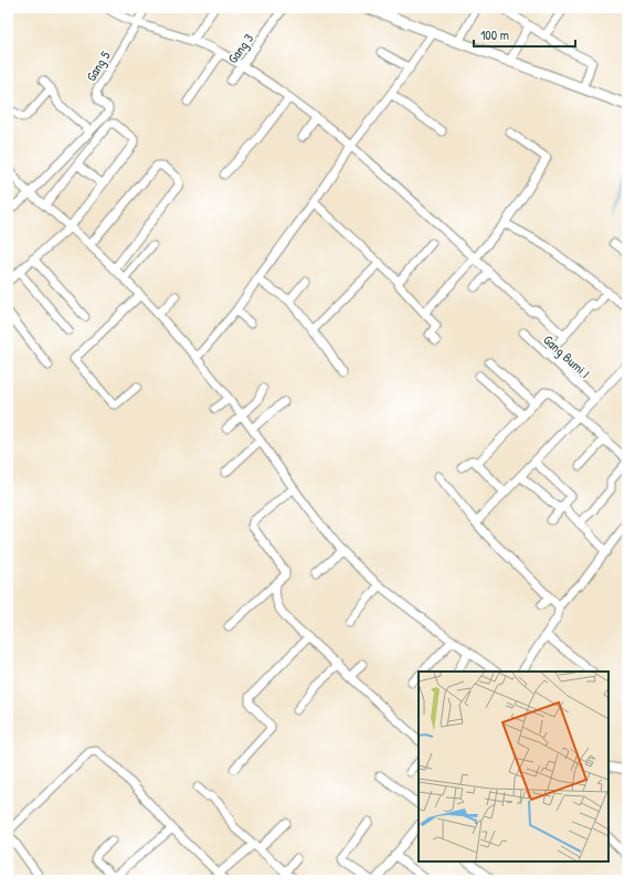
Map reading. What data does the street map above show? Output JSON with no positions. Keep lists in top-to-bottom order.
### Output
{
  "streets": {
    "street": ["Gang 3", "Gang 5", "Gang Bumi I"]
  },
  "scale_bar": "100 m"
}
